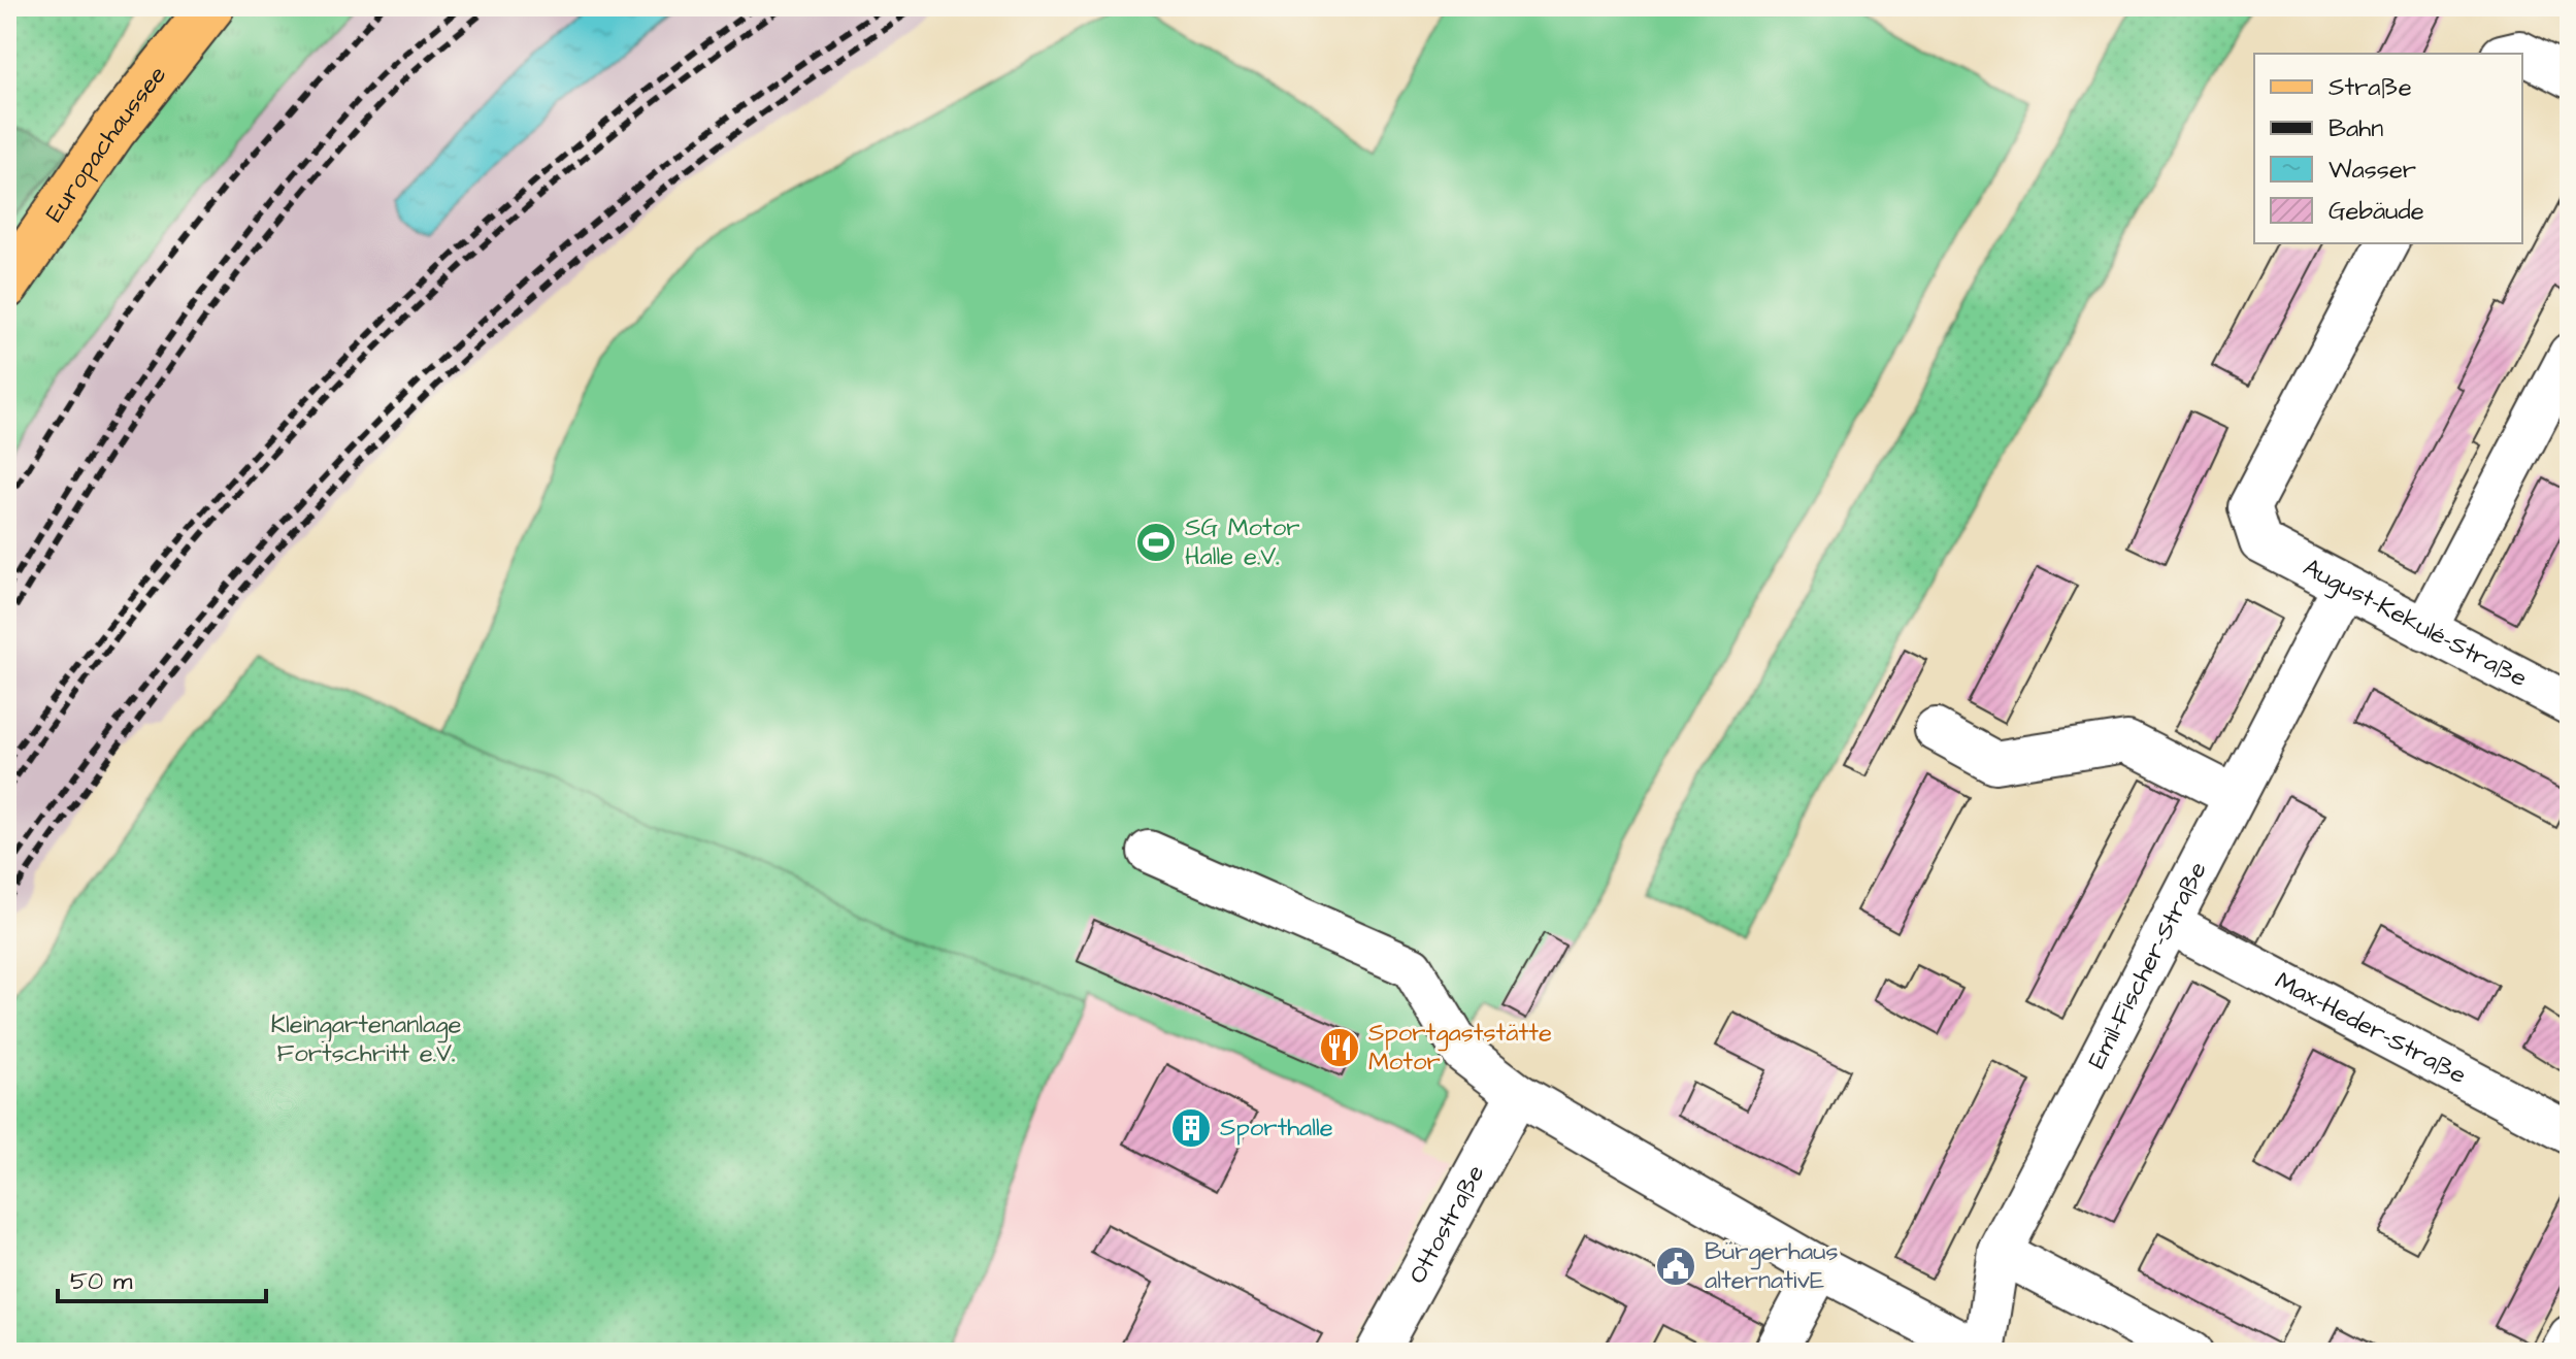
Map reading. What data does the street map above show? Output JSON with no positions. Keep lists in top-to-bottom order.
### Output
{
  "streets": {
    "main road": ["Europachaussee"],
    "street": [
      "August-Kekulé-Straße",
      "Emil-Fischer-Straße",
      "Max-Heder-Straße",
      "Ottostraße"
    ]
  },
  "crossings": [
    ["August-Kekulé-Straße", "Emil-Fischer-Straße"],
    ["Emil-Fischer-Straße", "Max-Heder-Straße"]
  ],
  "parks": ["Kleingartenanlage Fortschritt e.V."],
  "places": {
    "sports": ["SG Motor Halle e.V."],
    "restaurant": ["Sportgaststätte Motor"],
    "building": ["Sporthalle"],
    "public building": ["Bürgerhaus alternativE"]
  },
  "legend": [
    "Straße",
    "Bahn",
    "Wasser",
    "Gebäude"
  ],
  "scale_bar": "50 m"
}
